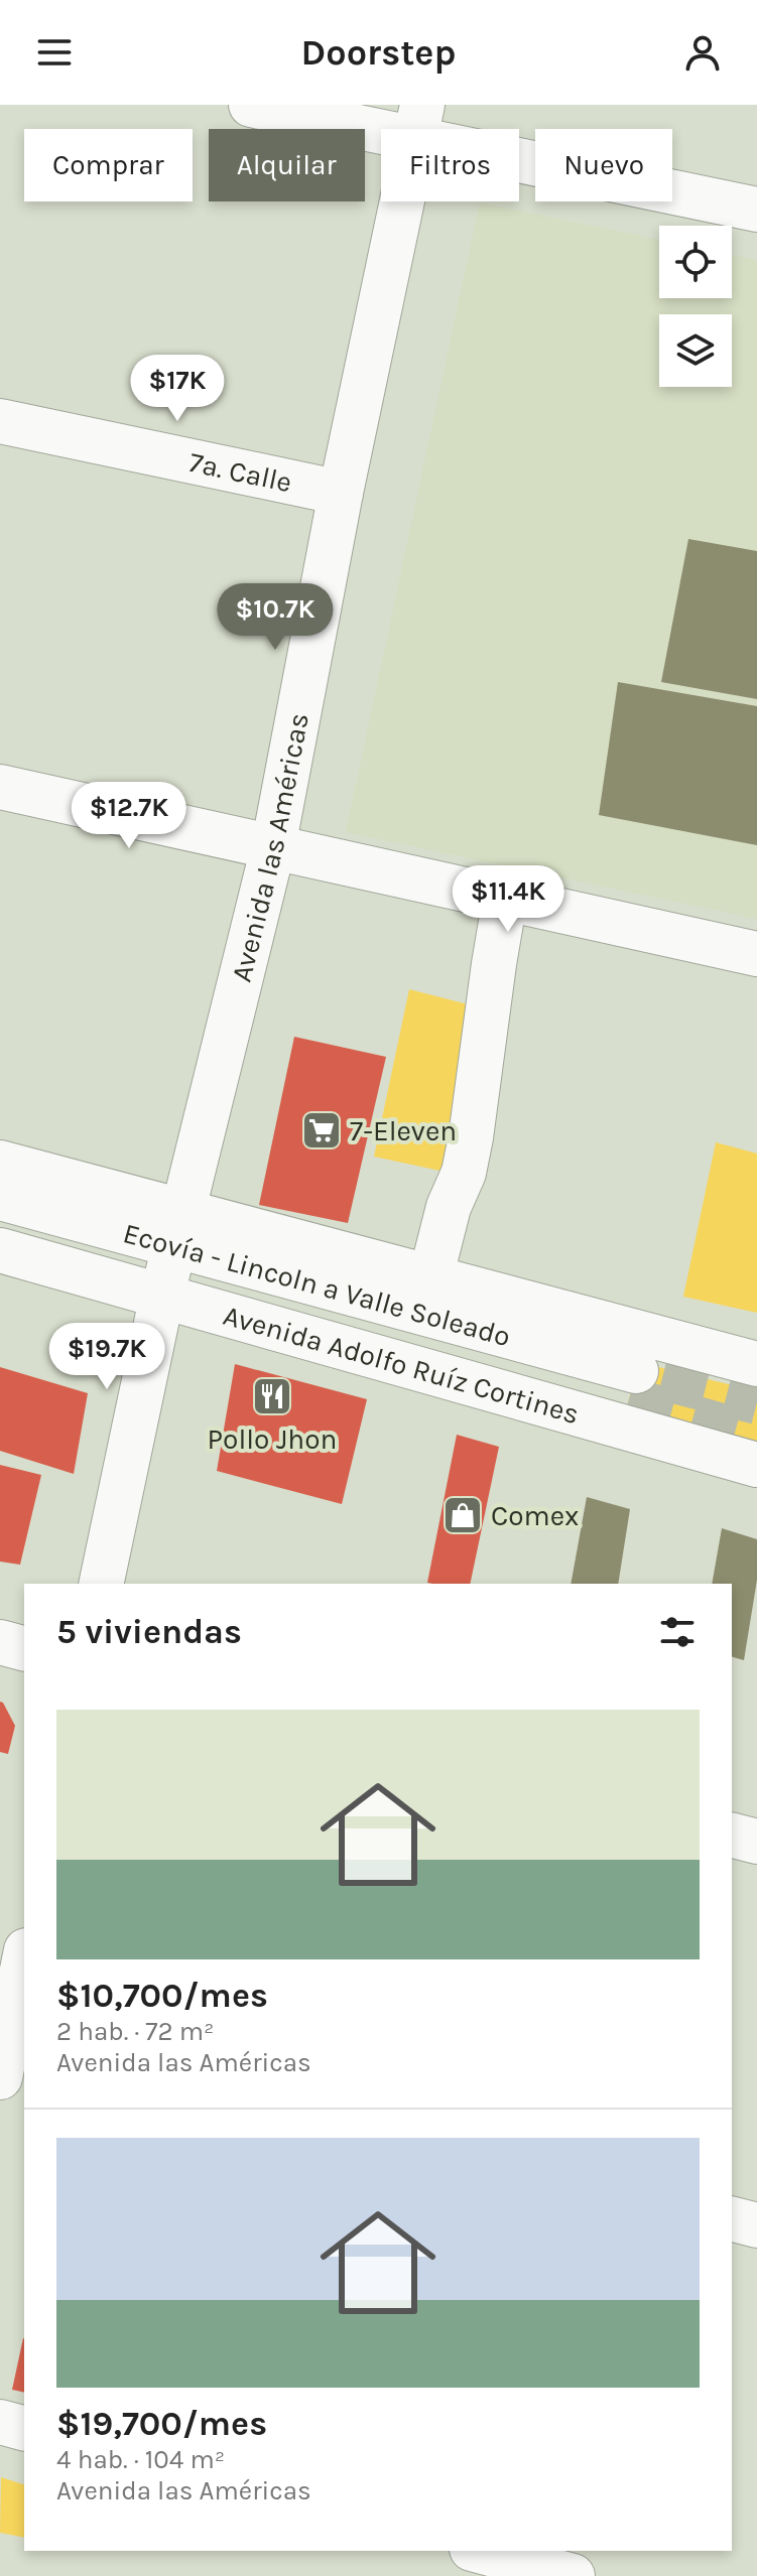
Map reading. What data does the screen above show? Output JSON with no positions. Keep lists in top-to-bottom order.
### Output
{
  "streets": {
    "main road": [
      "7a. Calle",
      "Avenida las Américas",
      "Ecovía - Lincoln a Valle Soleado",
      "Avenida Adolfo Ruíz Cortines"
    ]
  },
  "crossings": [
    ["7a. Calle", "Avenida las Américas"],
    ["Avenida las Américas", "Ecovía - Lincoln a Valle Soleado"],
    ["Avenida las Américas", "Avenida Adolfo Ruíz Cortines"],
    ["Ecovía - Lincoln a Valle Soleado", "Avenida Adolfo Ruíz Cortines"]
  ],
  "places": {
    "supermarket": ["7-Eleven"],
    "restaurant": ["Pollo Jhon"],
    "shop": ["Comex"]
  },
  "page": {
    "header": "Doorstep",
    "chip": [
      "Comprar",
      "Alquilar",
      "Filtros",
      "Nuevo"
    ],
    "price": [
      "$17K",
      "$10.7K",
      "$12.7K",
      "$11.4K",
      "$19.7K"
    ],
    "heading": "5 viviendas",
    "list": [
      {
        "name": "$10,700/mes",
        "note": "2 hab. · 72 m² · Avenida las Américas"
      },
      {
        "name": "$19,700/mes",
        "note": "4 hab. · 104 m² · Avenida las Américas"
      }
    ]
  }
}
